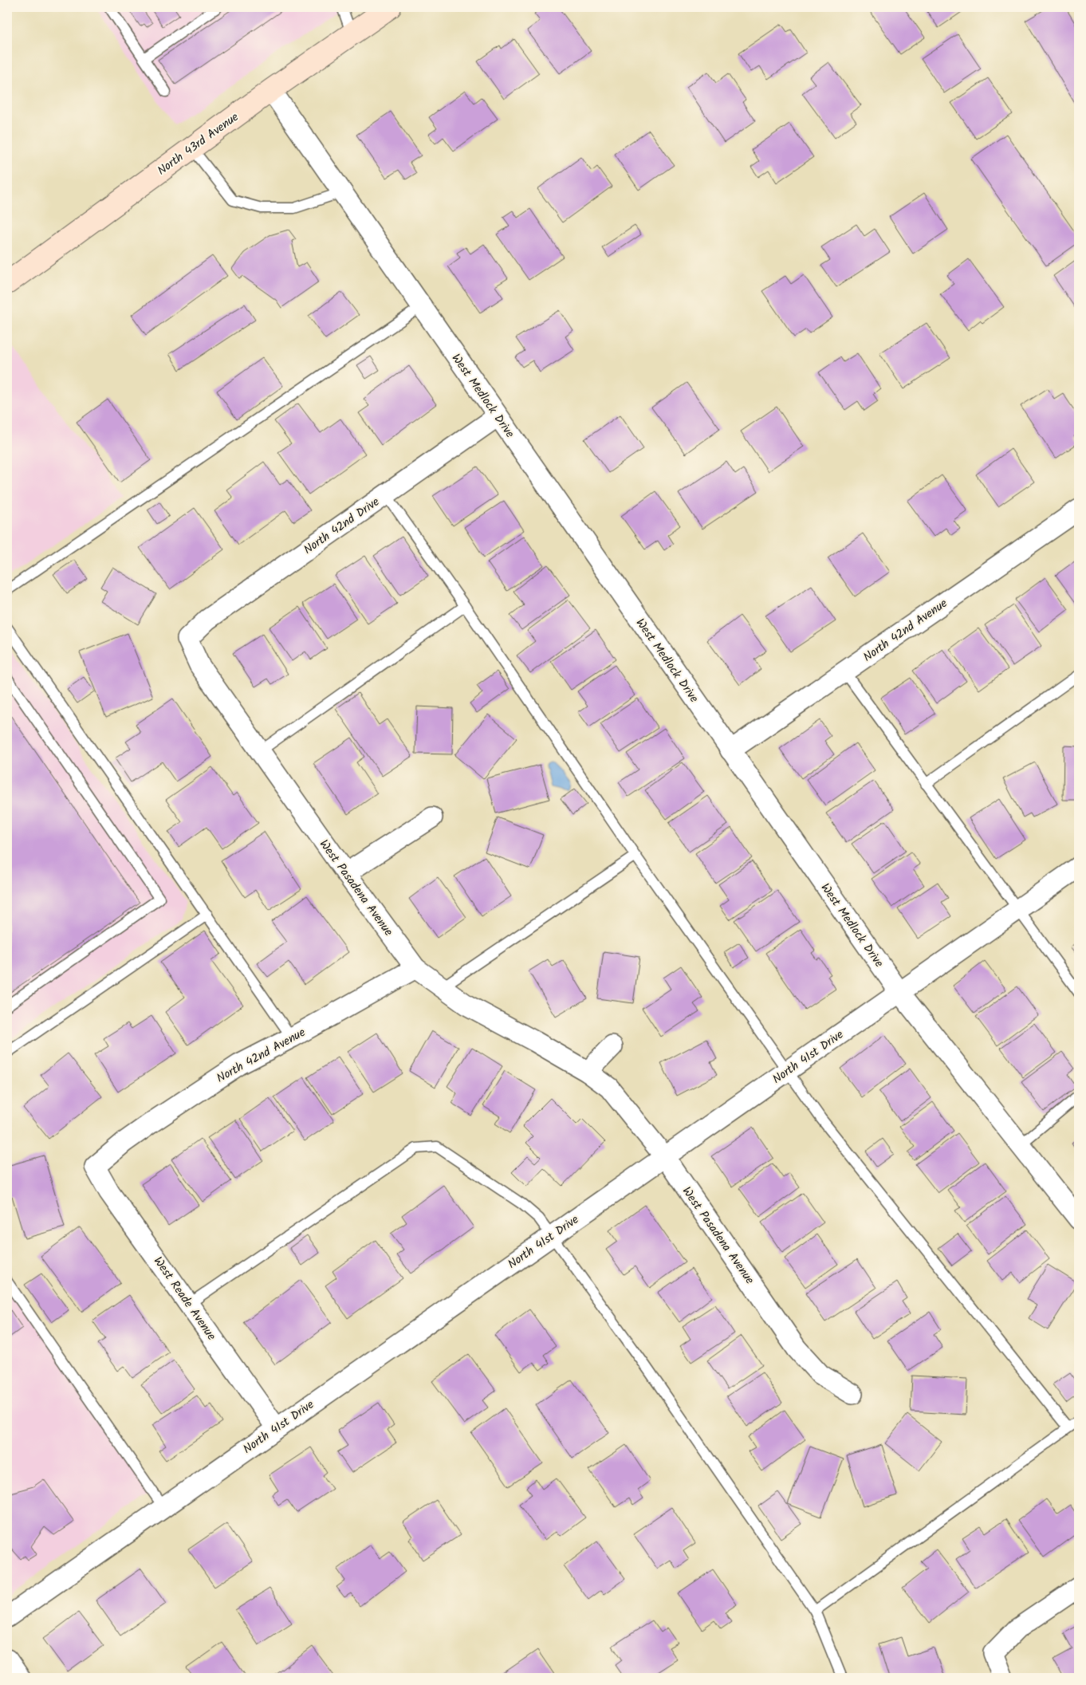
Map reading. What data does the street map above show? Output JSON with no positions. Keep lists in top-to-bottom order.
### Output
{
  "streets": {
    "main road": ["North 43rd Avenue"],
    "street": [
      "West Medlock Drive",
      "North 42nd Drive",
      "North 42nd Avenue",
      "West Pasadena Avenue",
      "North 41st Drive",
      "West Reade Avenue"
    ]
  },
  "crossings": [
    ["North 43rd Avenue", "West Medlock Drive"],
    ["West Medlock Drive", "North 42nd Drive"],
    ["West Medlock Drive", "North 42nd Avenue"],
    ["West Medlock Drive", "North 41st Drive"],
    ["North 42nd Drive", "West Pasadena Avenue"],
    ["North 42nd Avenue", "West Pasadena Avenue"],
    ["North 42nd Avenue", "West Reade Avenue"],
    ["West Pasadena Avenue", "North 41st Drive"],
    ["North 41st Drive", "West Reade Avenue"]
  ]
}
